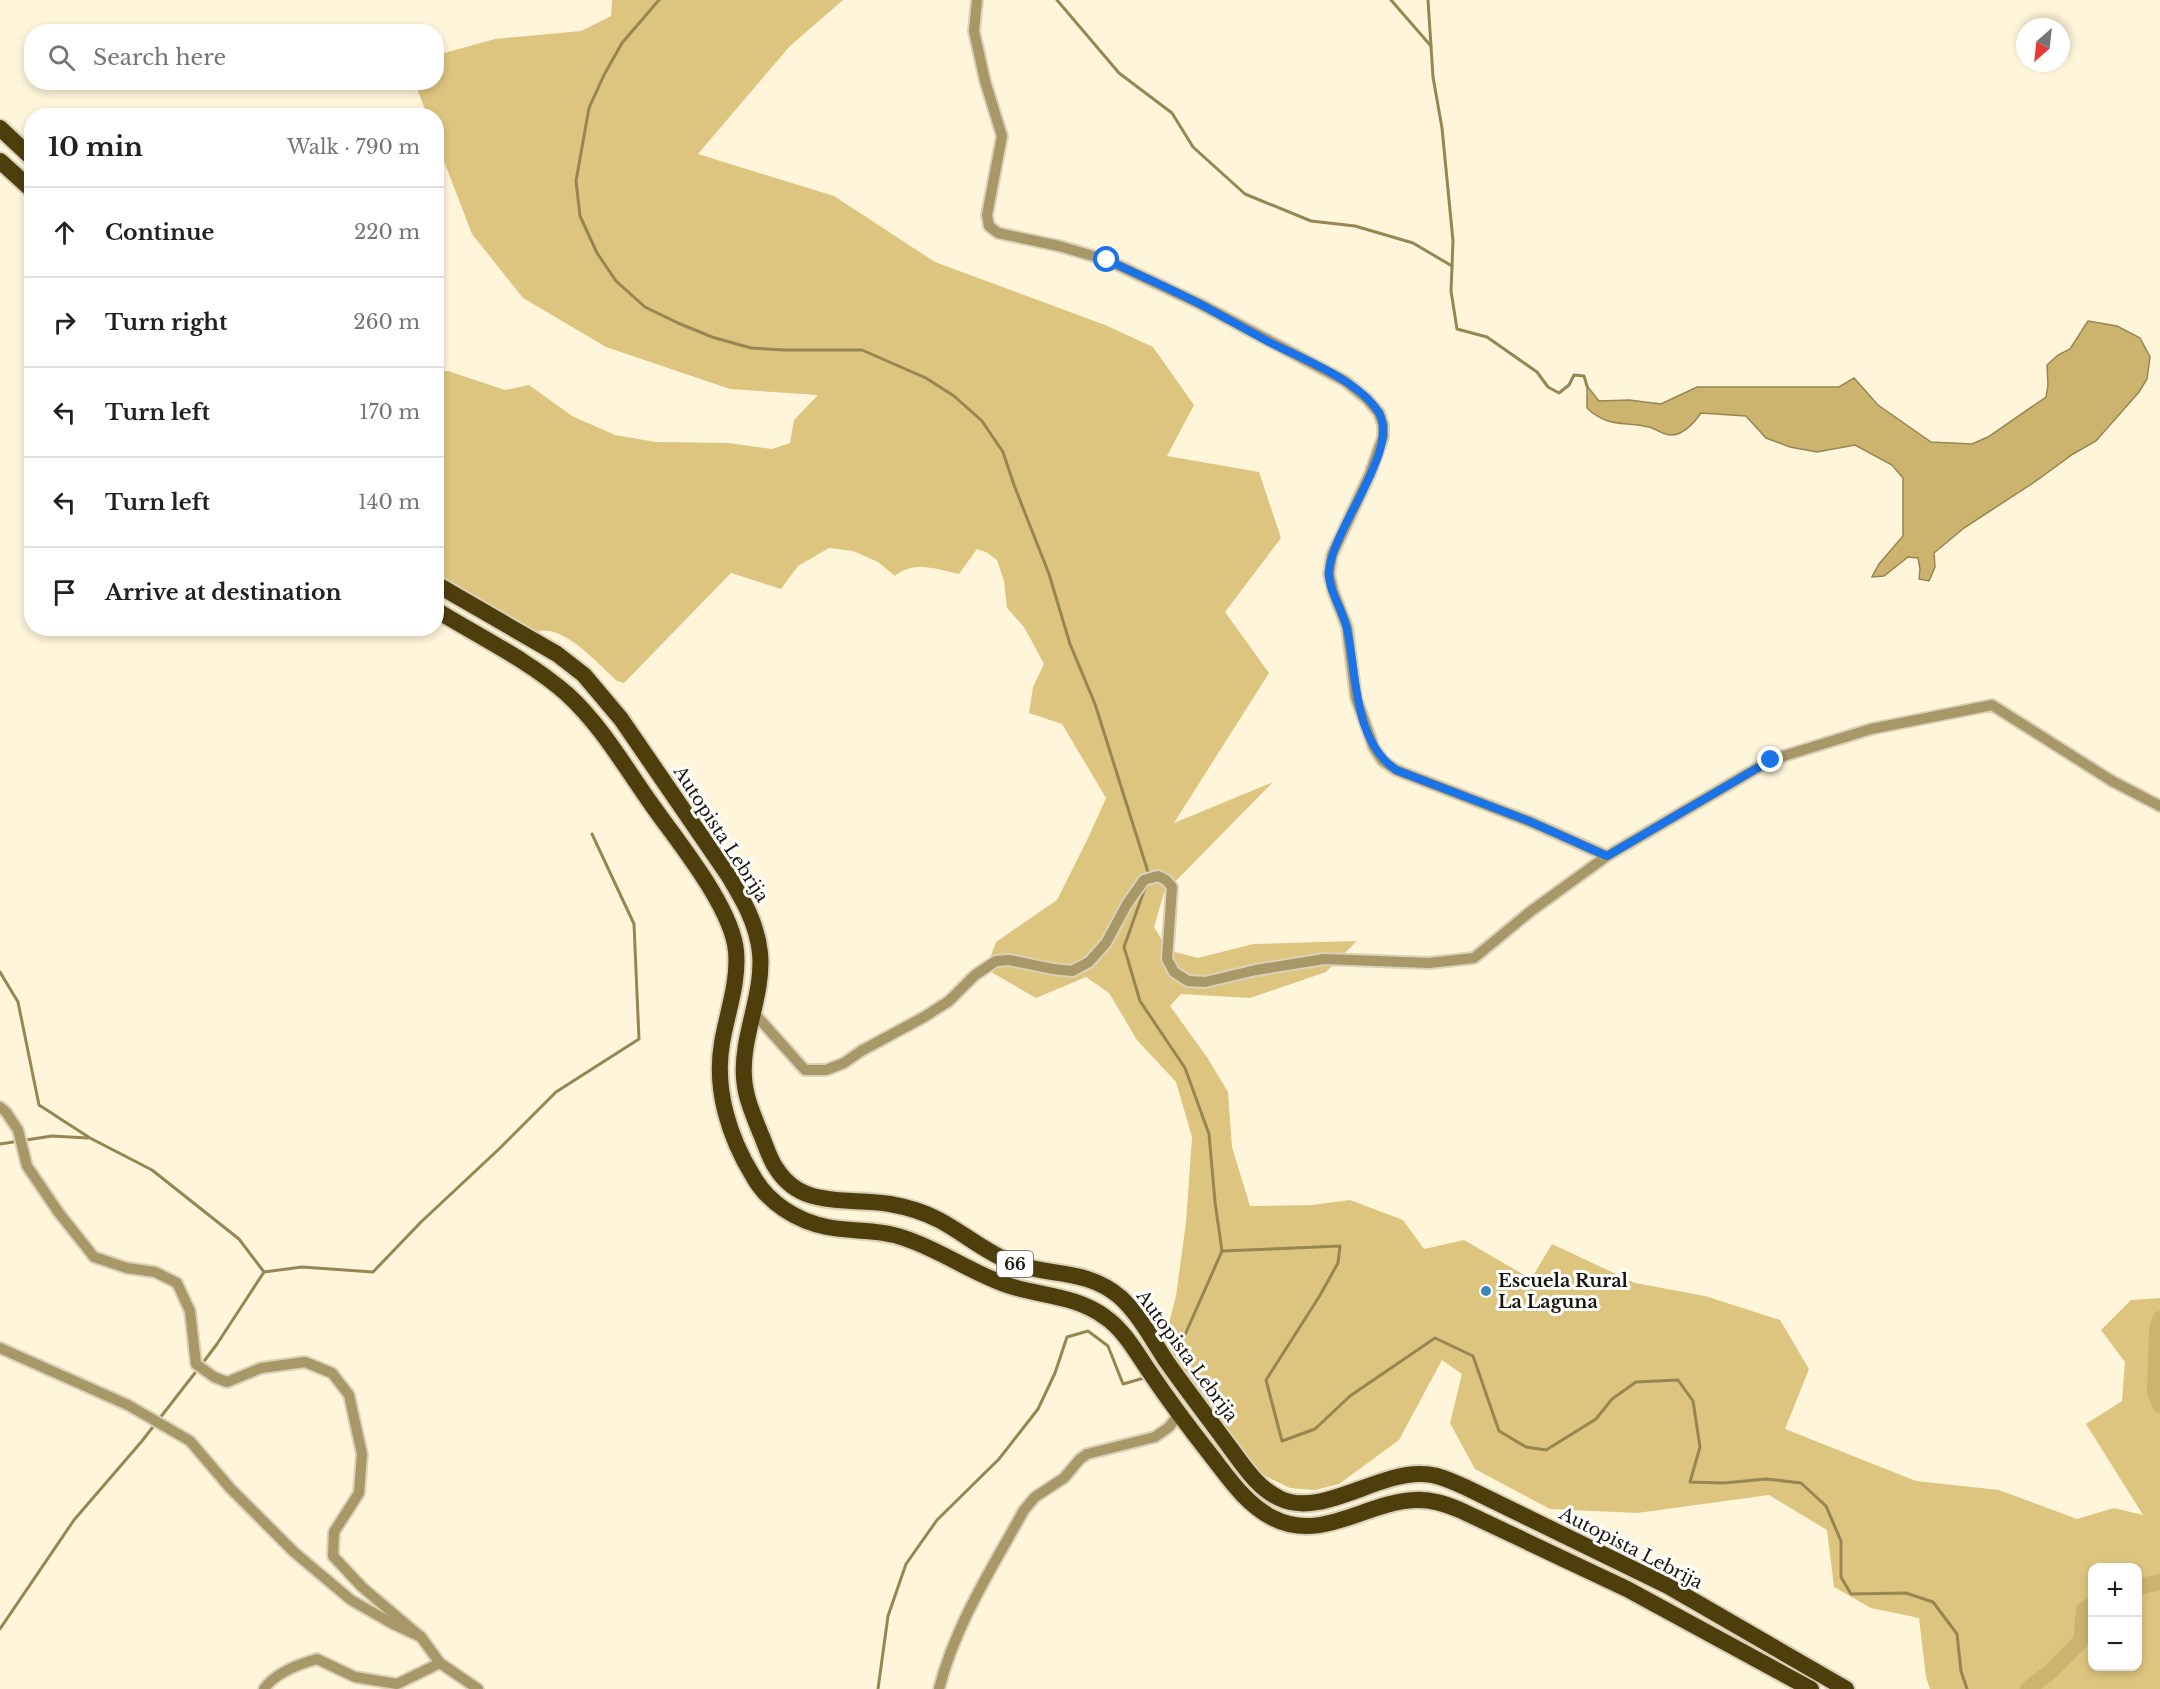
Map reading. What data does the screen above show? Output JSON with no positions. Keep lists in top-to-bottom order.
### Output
{
  "streets": {
    "highway": ["Autopista Lebrija", "66"]
  },
  "places": ["Escuela Rural La Laguna"],
  "north": "bottom left",
  "page": {
    "search": "Search here",
    "heading": ["10 min", "Walk · 790 m"],
    "list": [
      ["Continue", "220 m"],
      ["Turn right", "260 m"],
      ["Turn left", "170 m"],
      ["Turn left", "140 m"],
      "Arrive at destination"
    ],
    "map_buttons": ["+", "−"]
  }
}
